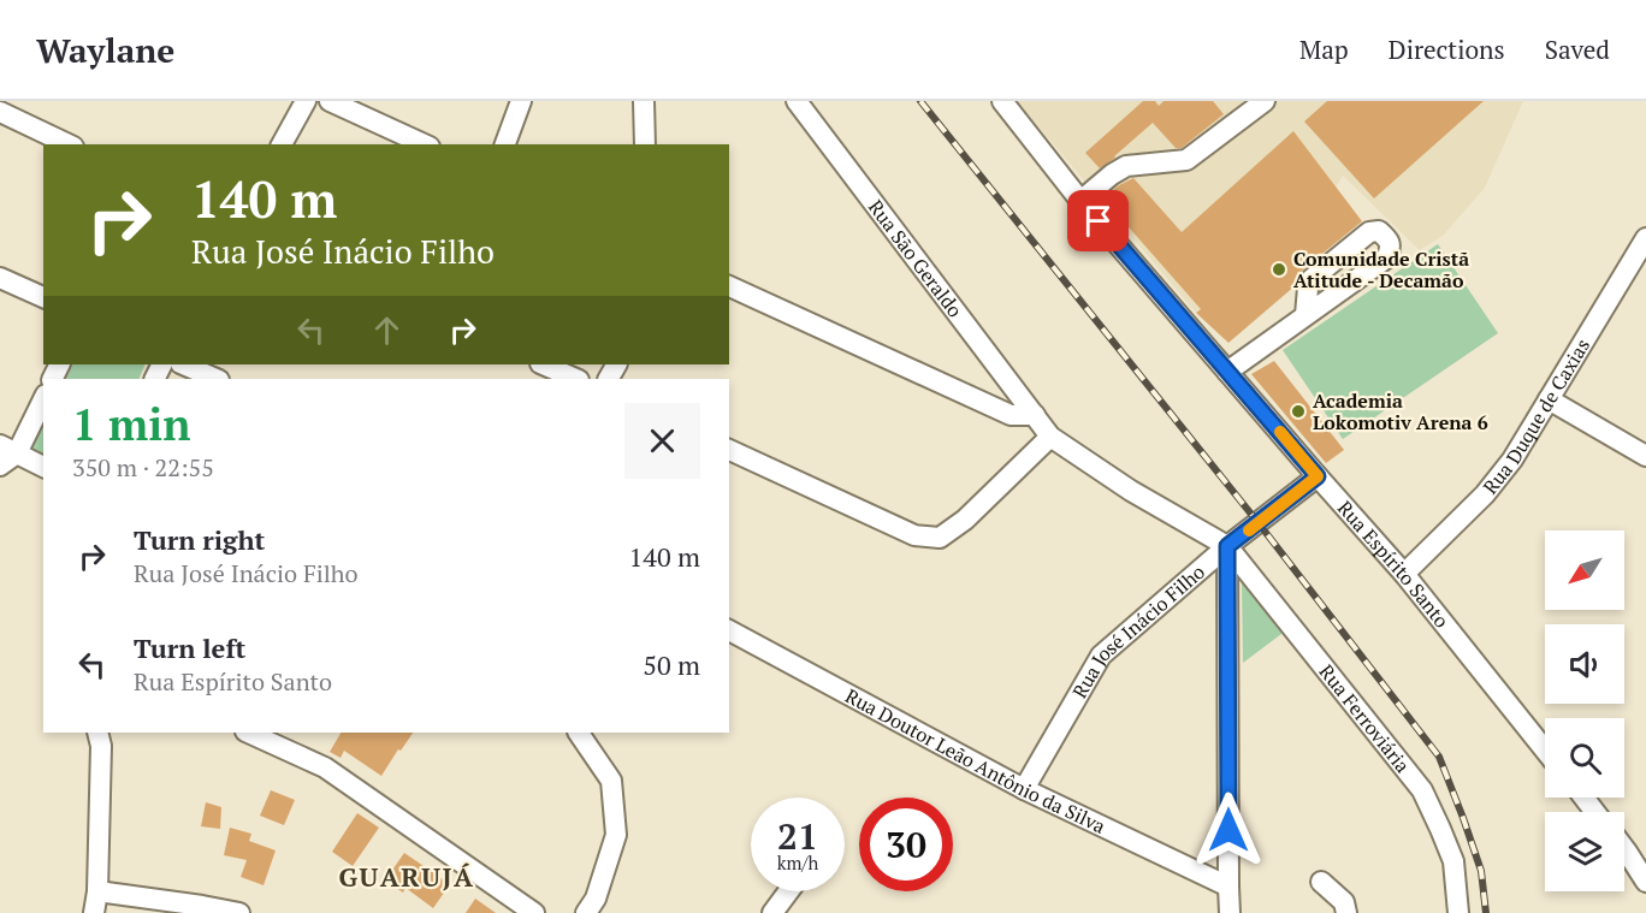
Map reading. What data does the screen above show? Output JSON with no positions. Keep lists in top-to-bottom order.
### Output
{
  "streets": {
    "street": [
      "Rua São Geraldo",
      "Rua Duque de Caxias",
      "Rua Espírito Santo",
      "Rua José Inácio Filho",
      "Rua Ferroviária",
      "Rua Doutor Leão Antônio da Silva"
    ]
  },
  "crossings": [
    ["Rua Duque de Caxias", "Rua Espírito Santo"],
    ["Rua Espírito Santo", "Rua José Inácio Filho"],
    ["Rua José Inácio Filho", "Rua Ferroviária"],
    ["Rua José Inácio Filho", "Rua Doutor Leão Antônio da Silva"]
  ],
  "districts": ["GUARUJÁ"],
  "places": ["Comunidade Cristã Atitude - Decamão", "Academia Lokomotiv Arena 6"],
  "north": "bottom left",
  "page": {
    "header": "Waylane",
    "nav": ["Map", "Directions", "Saved"],
    "turn": ["140 m", "Rua José Inácio Filho"],
    "heading": ["1 min", "350 m · 22:55"],
    "list": [
      {
        "name": "Turn right",
        "note": "Rua José Inácio Filho",
        "value": "140 m"
      },
      {
        "name": "Turn left",
        "note": "Rua Espírito Santo",
        "value": "50 m"
      }
    ],
    "speed": "21 km/h",
    "limit": "30"
  }
}
